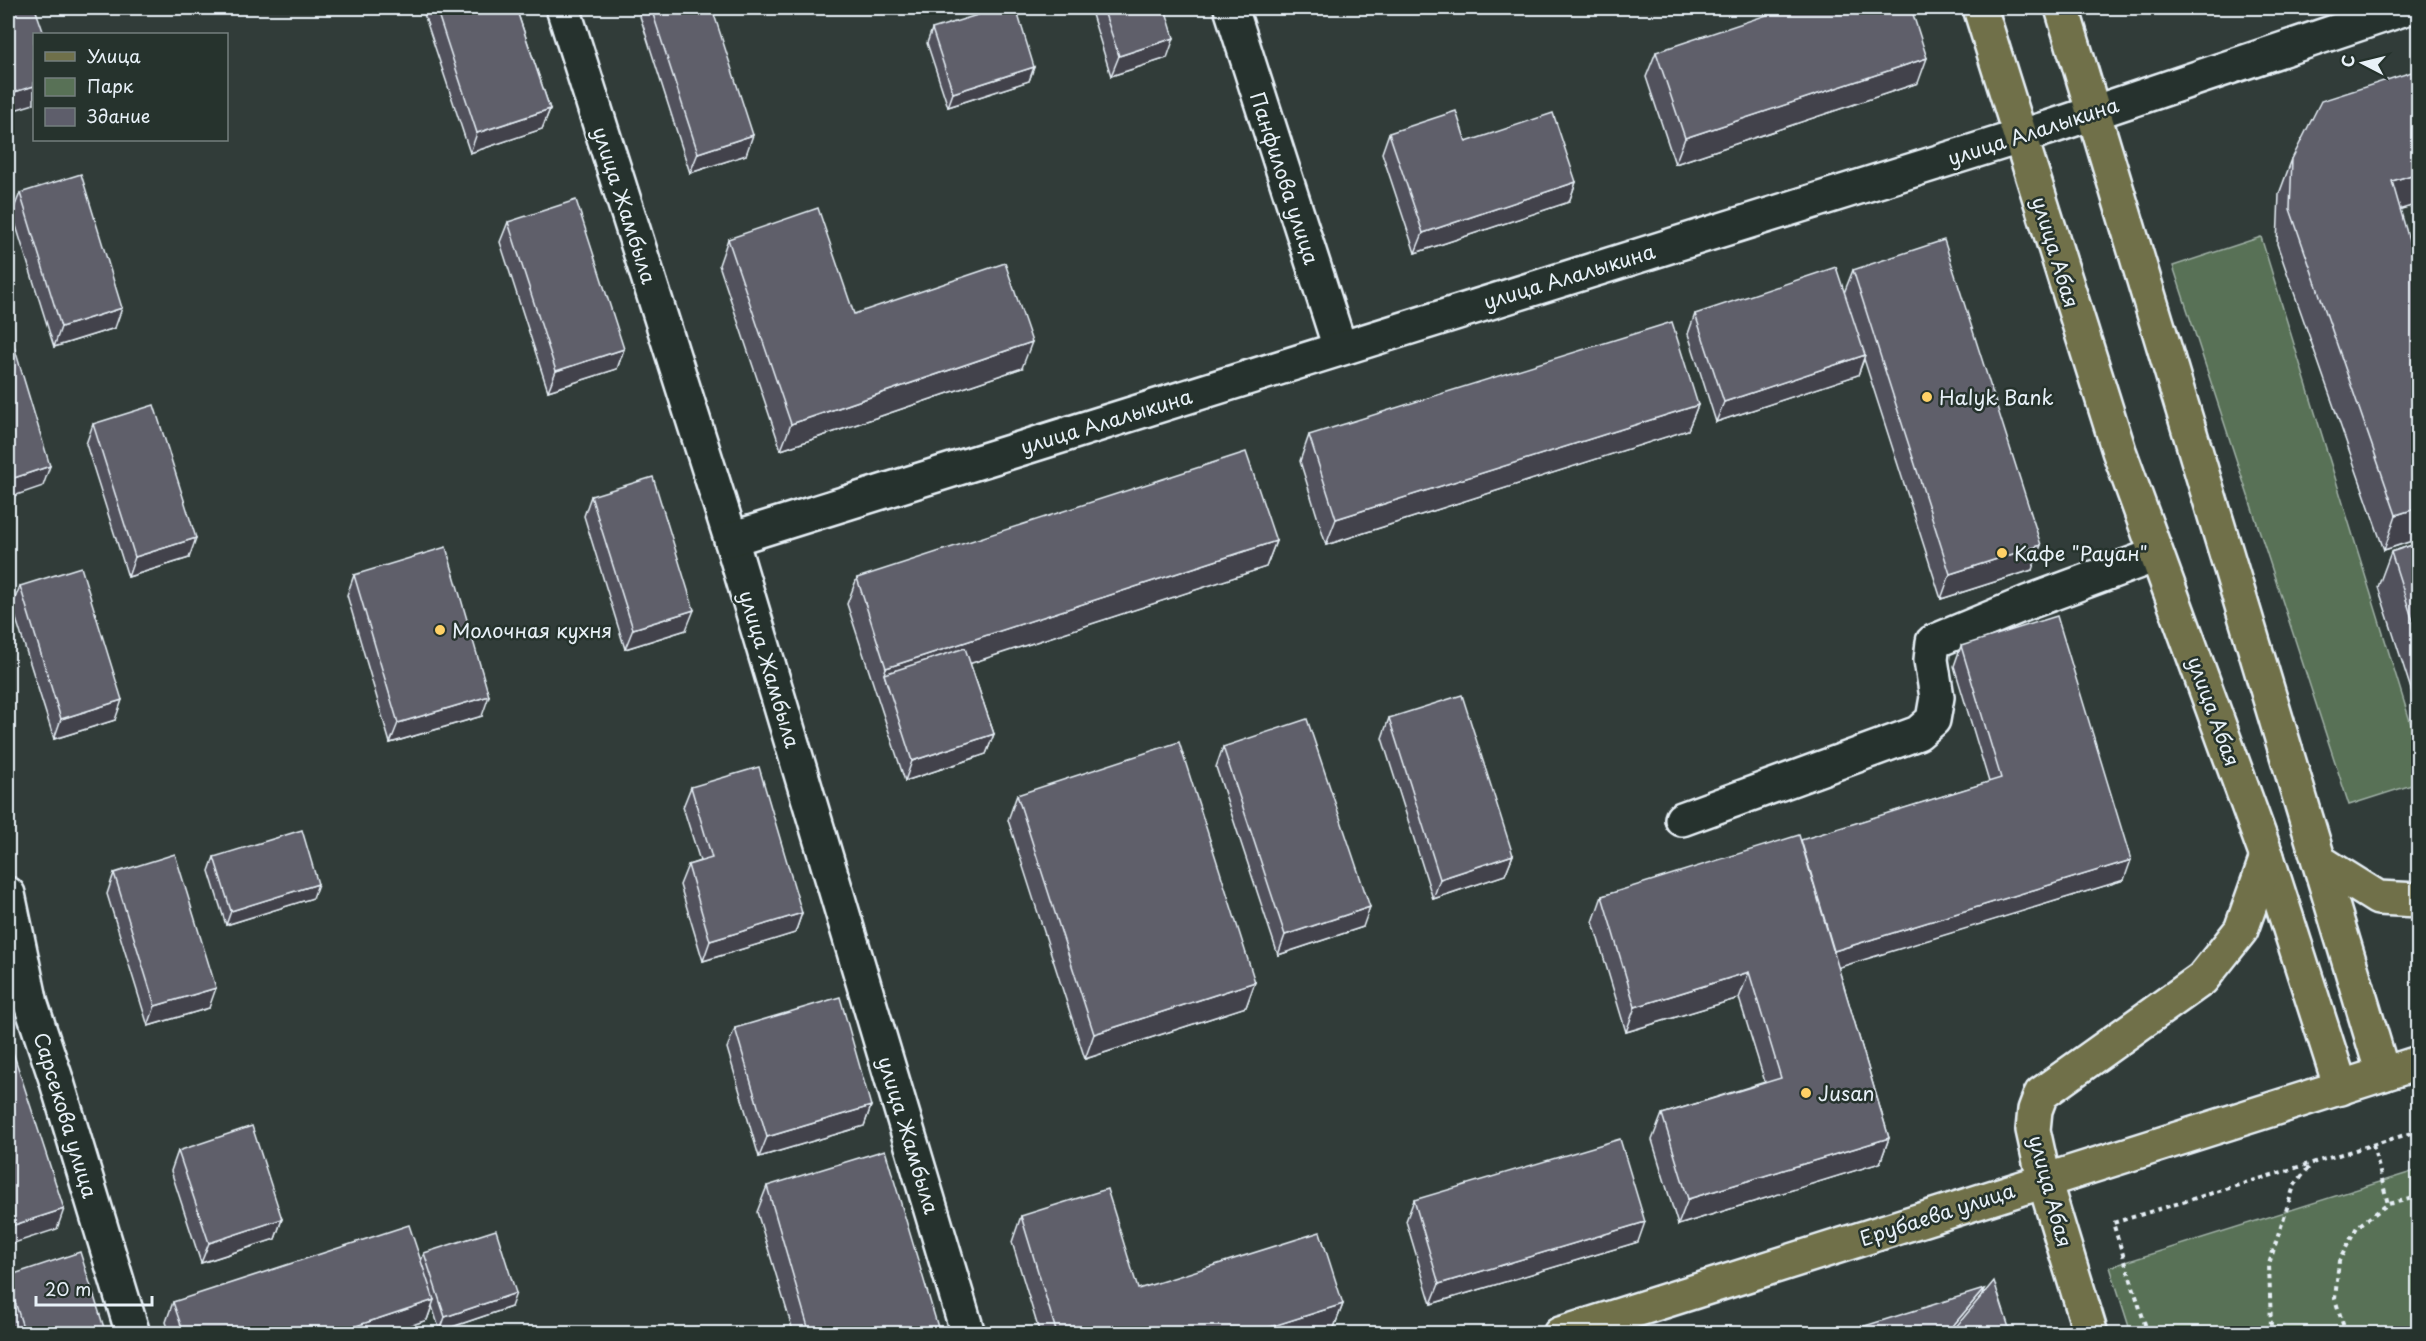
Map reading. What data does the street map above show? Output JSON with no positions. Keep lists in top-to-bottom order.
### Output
{
  "streets": {
    "main road": ["улица Абая", "Ерубаева улица"],
    "street": [
      "улица Алалыкина",
      "Панфилова улица",
      "улица Жамбыла",
      "Сарсекова улица"
    ]
  },
  "crossings": [
    ["улица Алалыкина", "Панфилова улица"],
    ["улица Алалыкина", "улица Жамбыла"],
    ["улица Алалыкина", "улица Абая"],
    ["улица Абая", "Ерубаева улица"]
  ],
  "places": [
    "Halyk Bank",
    "Кафе \"Рауан\"",
    "Молочная кухня",
    "Jusan"
  ],
  "legend": ["Улица", "Парк", "Здание"],
  "scale_bar": "20 m",
  "north": "left"
}
